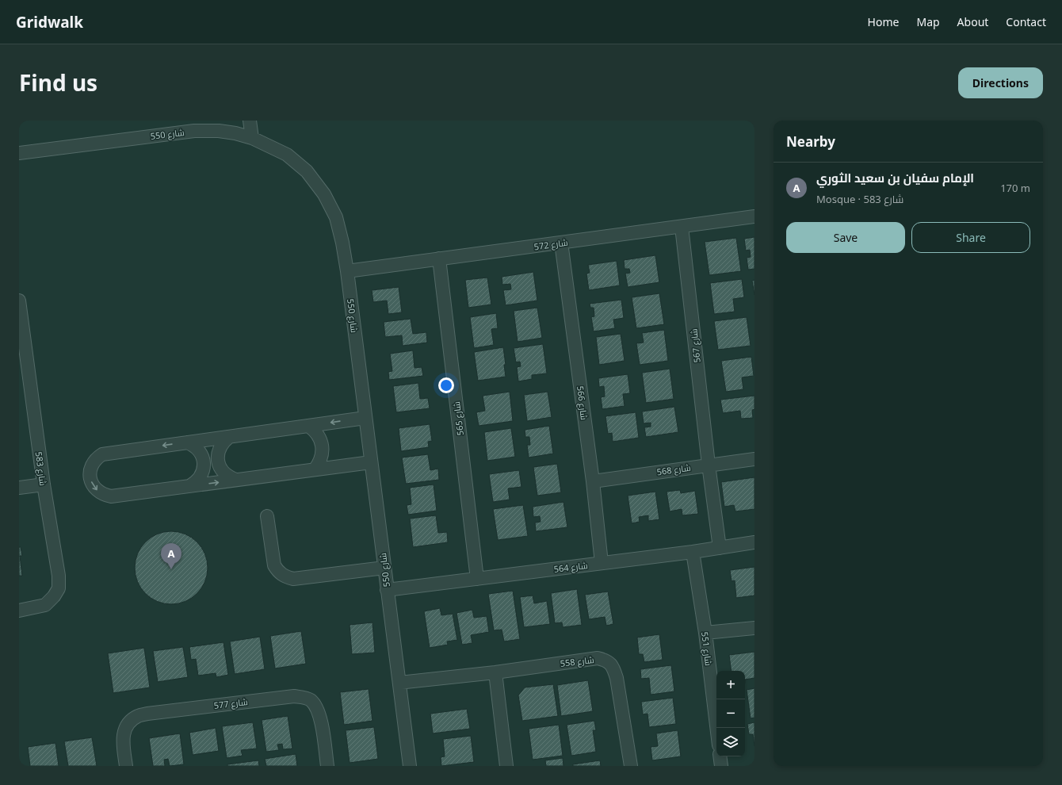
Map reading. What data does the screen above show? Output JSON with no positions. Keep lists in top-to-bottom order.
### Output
{
  "streets": {
    "street": [
      "شارع 550",
      "شارع 572",
      "شارع 567",
      "شارع 566",
      "شارع 565",
      "شارع 583",
      "شارع 568",
      "شارع 564",
      "شارع 551",
      "شارع 558",
      "شارع 577"
    ]
  },
  "crossings": [
    ["شارع 550", "شارع 572"],
    ["شارع 550", "شارع 564"],
    ["شارع 550", "شارع 558"],
    ["شارع 572", "شارع 567"],
    ["شارع 572", "شارع 566"],
    ["شارع 572", "شارع 565"],
    ["شارع 567", "شارع 568"],
    ["شارع 567", "شارع 564"],
    ["شارع 566", "شارع 568"],
    ["شارع 566", "شارع 564"],
    ["شارع 565", "شارع 564"],
    ["شارع 564", "شارع 551"]
  ],
  "page": {
    "header": "Gridwalk",
    "nav": [
      "Home",
      "Map",
      "About",
      "Contact"
    ],
    "title": "Find us",
    "buttons": [
      "Directions",
      ["Save", "Share"]
    ],
    "heading": "Nearby",
    "list": [
      {
        "mark": "A",
        "name": "الإمام سفيان بن سعيد الثوري",
        "note": "Mosque · شارع 583",
        "value": "170 m"
      }
    ],
    "pins": "A",
    "map_buttons": ["+", "−"]
  }
}
